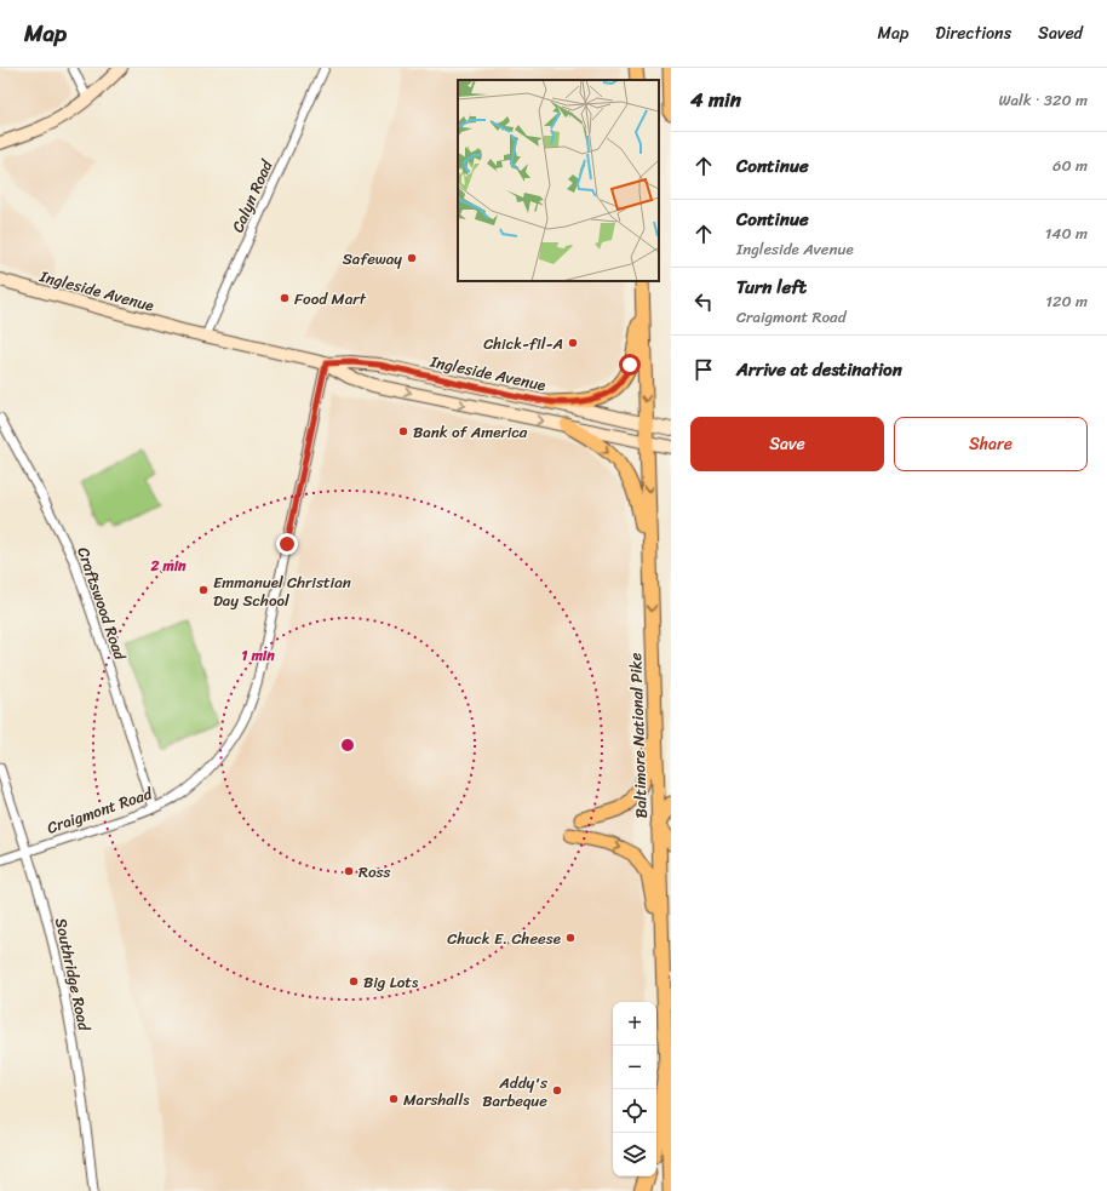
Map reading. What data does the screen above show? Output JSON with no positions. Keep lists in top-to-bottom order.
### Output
{
  "streets": {
    "main road": ["Ingleside Avenue", "Baltimore National Pike"],
    "street": [
      "Calyn Road",
      "Craftswood Road",
      "Craigmont Road",
      "Southridge Road"
    ]
  },
  "crossings": [
    ["Calyn Road", "Ingleside Avenue"],
    ["Ingleside Avenue", "Baltimore National Pike"],
    ["Ingleside Avenue", "Craigmont Road"],
    ["Craftswood Road", "Craigmont Road"],
    ["Craigmont Road", "Southridge Road"]
  ],
  "one_way": ["Baltimore National Pike"],
  "places": [
    "Safeway",
    "Food Mart",
    "Chick-fil-A",
    "Bank of America",
    "Emmanuel Christian Day School",
    "Ross",
    "Chuck E. Cheese",
    "Big Lots",
    "Addy's Barbeque",
    "Marshalls"
  ],
  "page": {
    "header": "Map",
    "nav": ["Map", "Directions", "Saved"],
    "heading": ["4 min", "Walk · 320 m"],
    "list": [
      ["Continue", "60 m"],
      ["Continue", "Ingleside Avenue", "140 m"],
      ["Turn left", "Craigmont Road", "120 m"],
      "Arrive at destination"
    ],
    "buttons": ["Save", "Share"],
    "map_buttons": ["+", "−"]
  },
  "rings": ["2 min", "1 min"]
}
